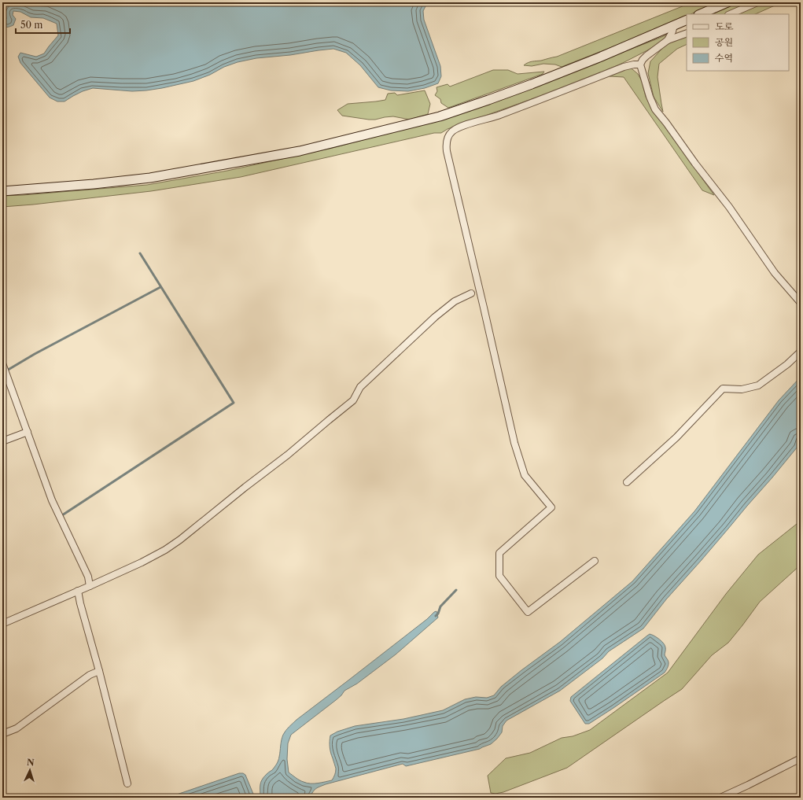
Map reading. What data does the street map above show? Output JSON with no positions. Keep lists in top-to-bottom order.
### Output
{
  "legend": ["도로", "공원", "수역"],
  "scale_bar": "50 m",
  "north": "top"
}
